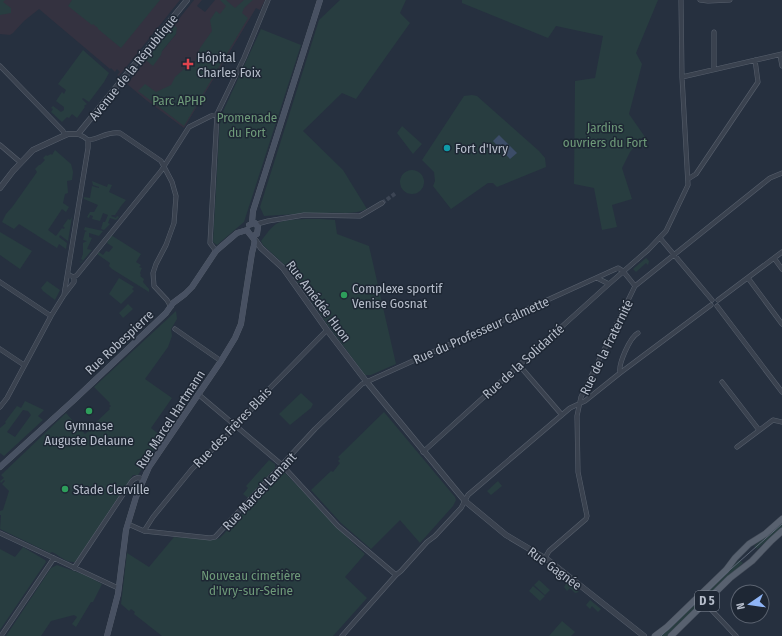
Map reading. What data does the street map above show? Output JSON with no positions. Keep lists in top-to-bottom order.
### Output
{
  "streets": {
    "main road": ["Rue Robespierre", "Rue Marcel Hartmann", "D 5"],
    "street": [
      "Avenue de la République",
      "Rue Amédée Huon",
      "Rue du Professeur Calmette",
      "Rue de la Fraternité",
      "Rue de la Solidarité",
      "Rue des Frères Blais",
      "Rue Marcel Lamant",
      "Rue Gagnée"
    ]
  },
  "crossings": [
    ["Rue Amédée Huon", "Rue du Professeur Calmette"],
    ["Rue Amédée Huon", "Rue de la Solidarité"],
    ["Rue Amédée Huon", "Rue Marcel Hartmann"],
    ["Rue Amédée Huon", "Rue des Frères Blais"],
    ["Rue Amédée Huon", "Rue Marcel Lamant"],
    ["Rue Amédée Huon", "Rue Gagnée"],
    ["Rue du Professeur Calmette", "Rue de la Solidarité"],
    ["Rue du Professeur Calmette", "Rue Marcel Lamant"],
    ["Rue de la Fraternité", "Rue Gagnée"],
    ["Rue de la Solidarité", "Rue Gagnée"],
    ["Rue Marcel Hartmann", "Rue Marcel Lamant"],
    ["Rue des Frères Blais", "Rue Marcel Lamant"]
  ],
  "parks": [
    "Parc APHP",
    "Promenade du Fort",
    "Jardins ouvriers du Fort",
    "Nouveau cimetière d'Ivry-sur-Seine"
  ],
  "places": {
    "health": ["Hôpital Charles Foix"],
    "other": [
      "Fort d'Ivry",
      "Complexe sportif Venise Gosnat",
      "Gymnase Auguste Delaune",
      "Stade Clerville"
    ]
  },
  "north": "left"
}
